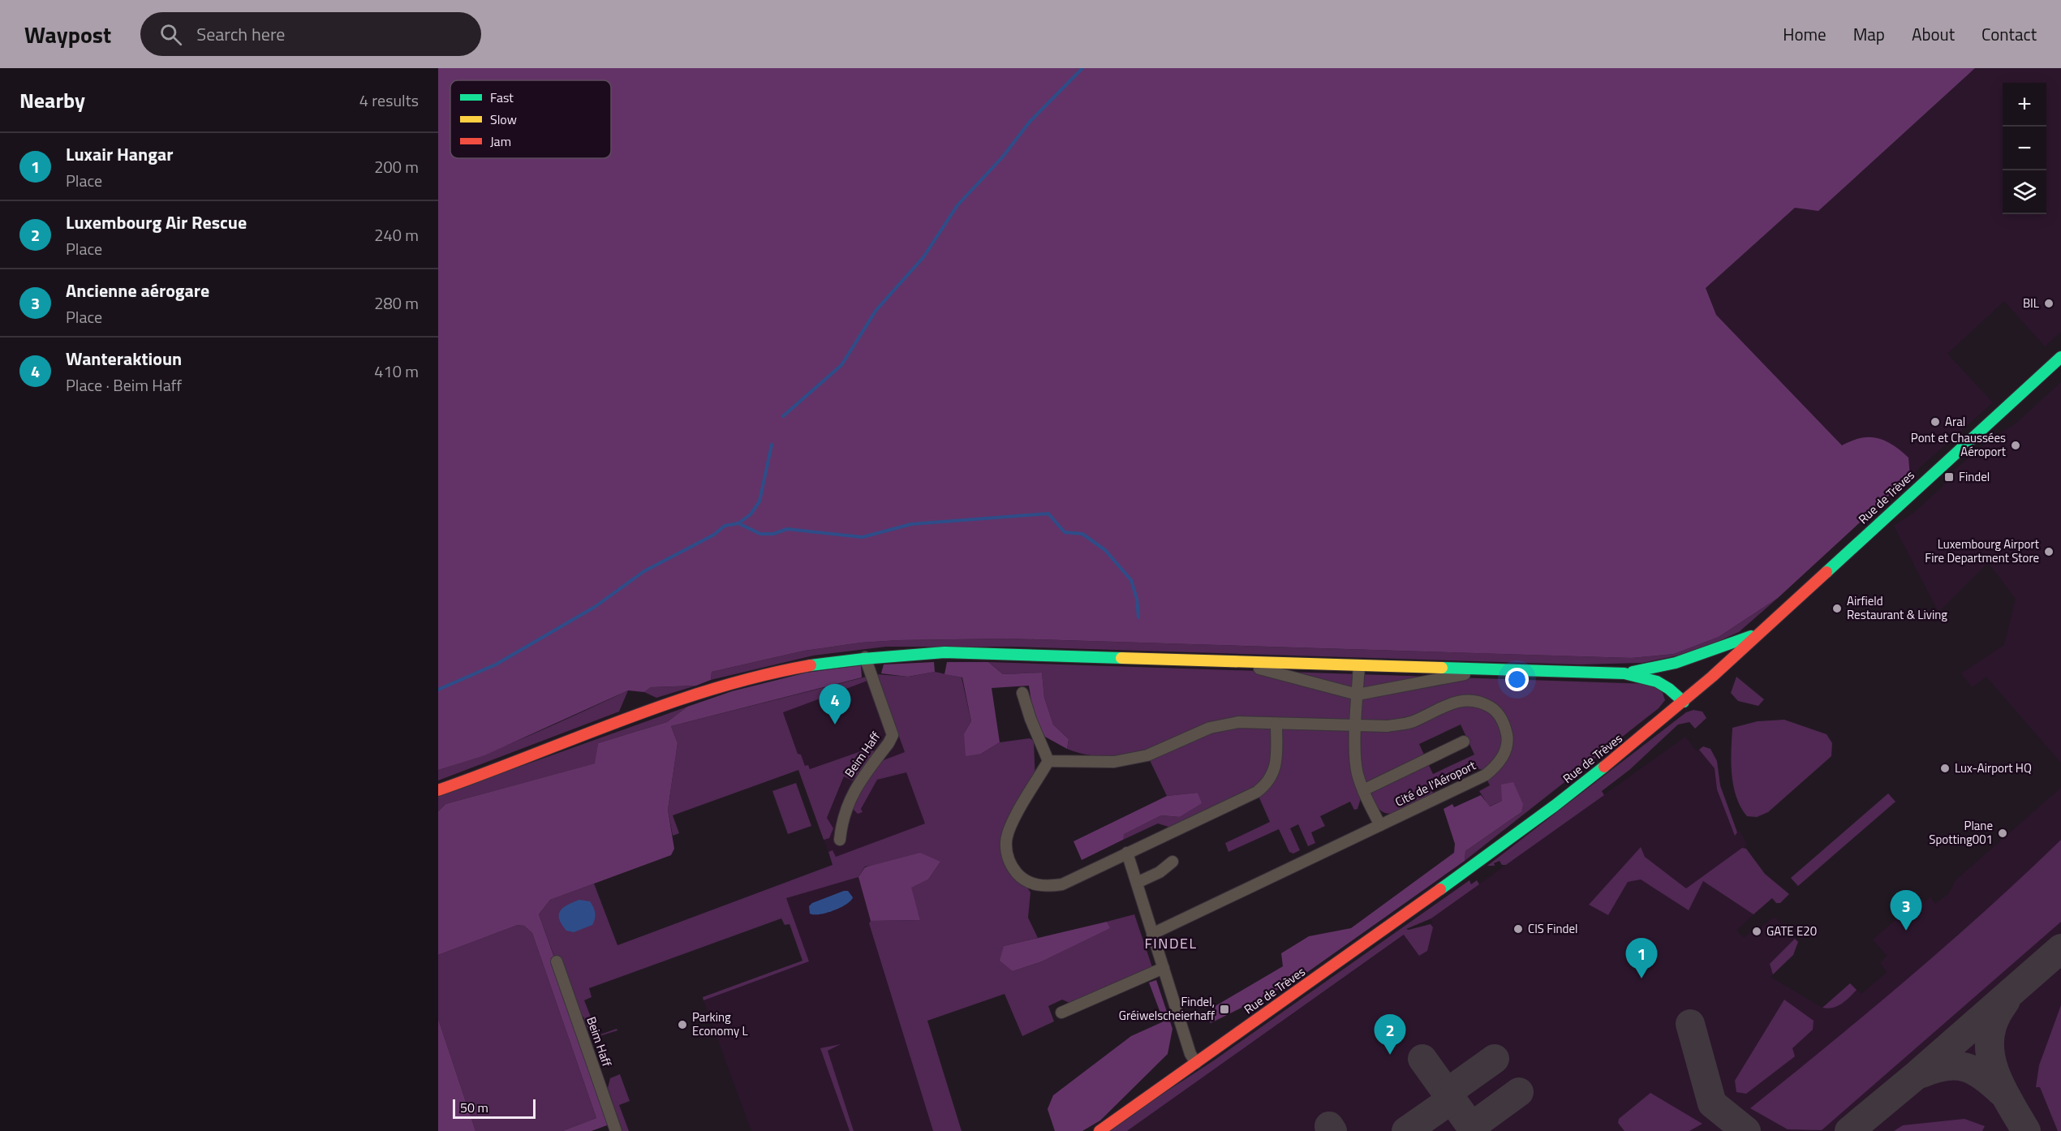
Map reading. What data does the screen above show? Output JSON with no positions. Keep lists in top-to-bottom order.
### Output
{
  "streets": {
    "main road": ["Rue de Trèves"],
    "street": ["Beim Haff", "Cité de l'Aéroport"]
  },
  "districts": ["FINDEL"],
  "places": {
    "other": [
      "BIL",
      "Aral",
      "Pont et Chaussées Aéroport",
      "Luxembourg Airport Fire Department Store",
      "Airfield Restaurant & Living",
      "Lux-Airport HQ",
      "Plane Spotting001",
      "CIS Findel",
      "GATE E20",
      "Parking Economy L"
    ],
    "transit": ["Findel", "Findel, Gréiwelscheierhaff"]
  },
  "legend": ["Fast", "Slow", "Jam"],
  "scale_bar": "50 m",
  "page": {
    "header": "Waypost",
    "search": "Search here",
    "nav": [
      "Home",
      "Map",
      "About",
      "Contact"
    ],
    "heading": ["Nearby", "4 results"],
    "map_buttons": ["+", "−"],
    "list": [
      {
        "mark": "1",
        "name": "Luxair Hangar",
        "note": "Place",
        "value": "200 m"
      },
      {
        "mark": "2",
        "name": "Luxembourg Air Rescue",
        "note": "Place",
        "value": "240 m"
      },
      {
        "mark": "3",
        "name": "Ancienne aérogare",
        "note": "Place",
        "value": "280 m"
      },
      {
        "mark": "4",
        "name": "Wanteraktioun",
        "note": "Place · Beim Haff",
        "value": "410 m"
      }
    ],
    "pins": [
      "4",
      "3",
      "1",
      "2"
    ],
    "scale": "50 m"
  }
}
